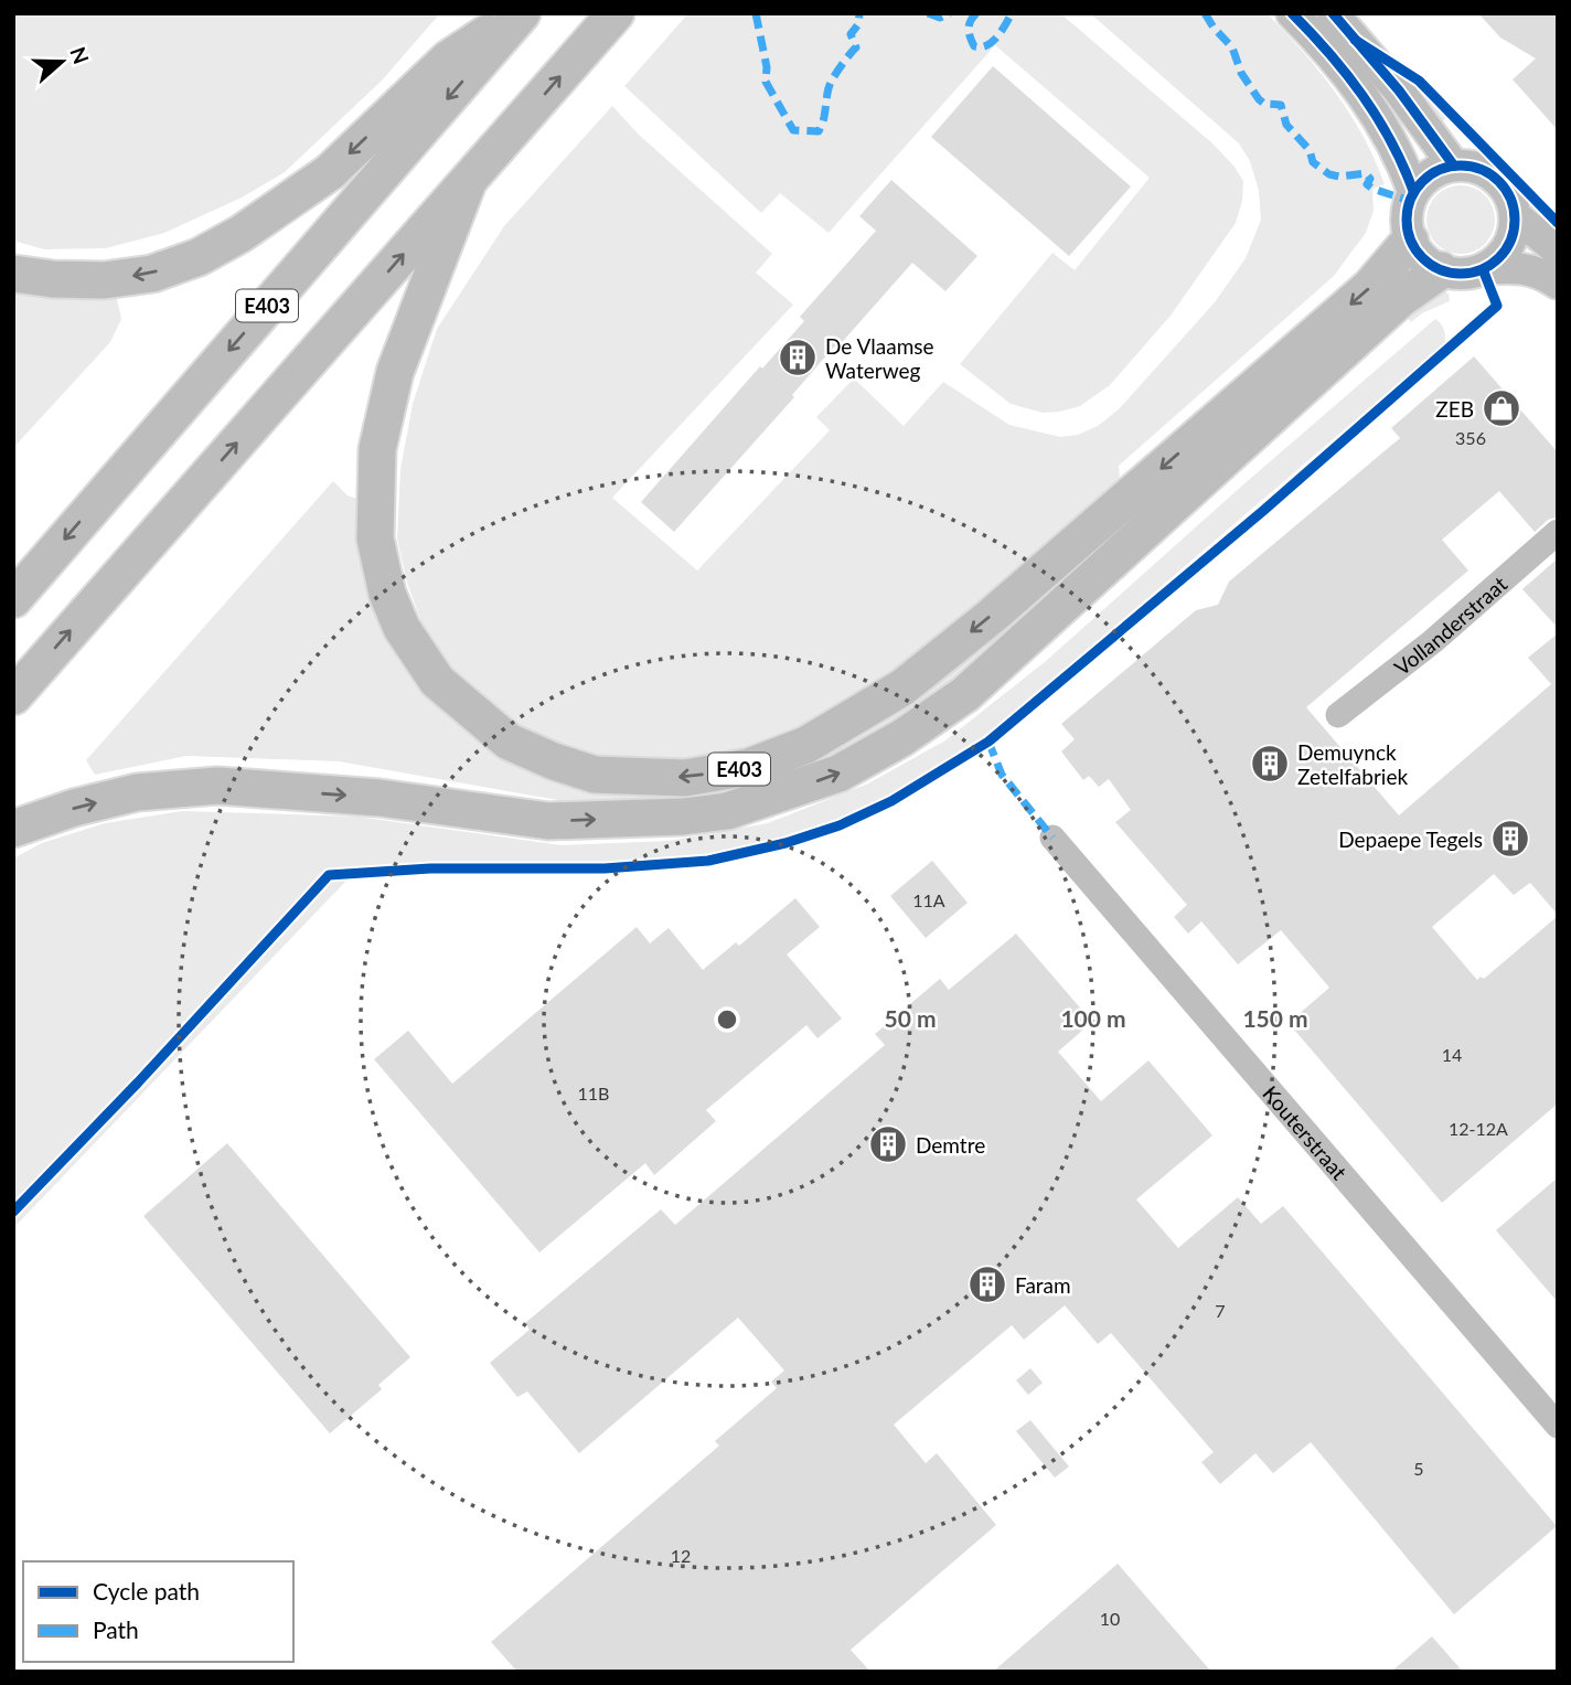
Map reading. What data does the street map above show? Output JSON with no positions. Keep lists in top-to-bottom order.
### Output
{
  "streets": {
    "highway": ["E403"],
    "street": ["Vollanderstraat", "Kouterstraat"]
  },
  "places": {
    "building": [
      "De Vlaamse Waterweg",
      "Demuynck Zetelfabriek",
      "Depaepe Tegels",
      "Demtre",
      "Faram"
    ],
    "shop": ["ZEB"]
  },
  "house_numbers": [
    "356",
    "11A",
    "14",
    "11B",
    "12-12A",
    "7",
    "5",
    "12",
    "10"
  ],
  "legend": ["Cycle path", "Path"],
  "north": "right",
  "rings": ["50 m", "100 m", "150 m"]
}
